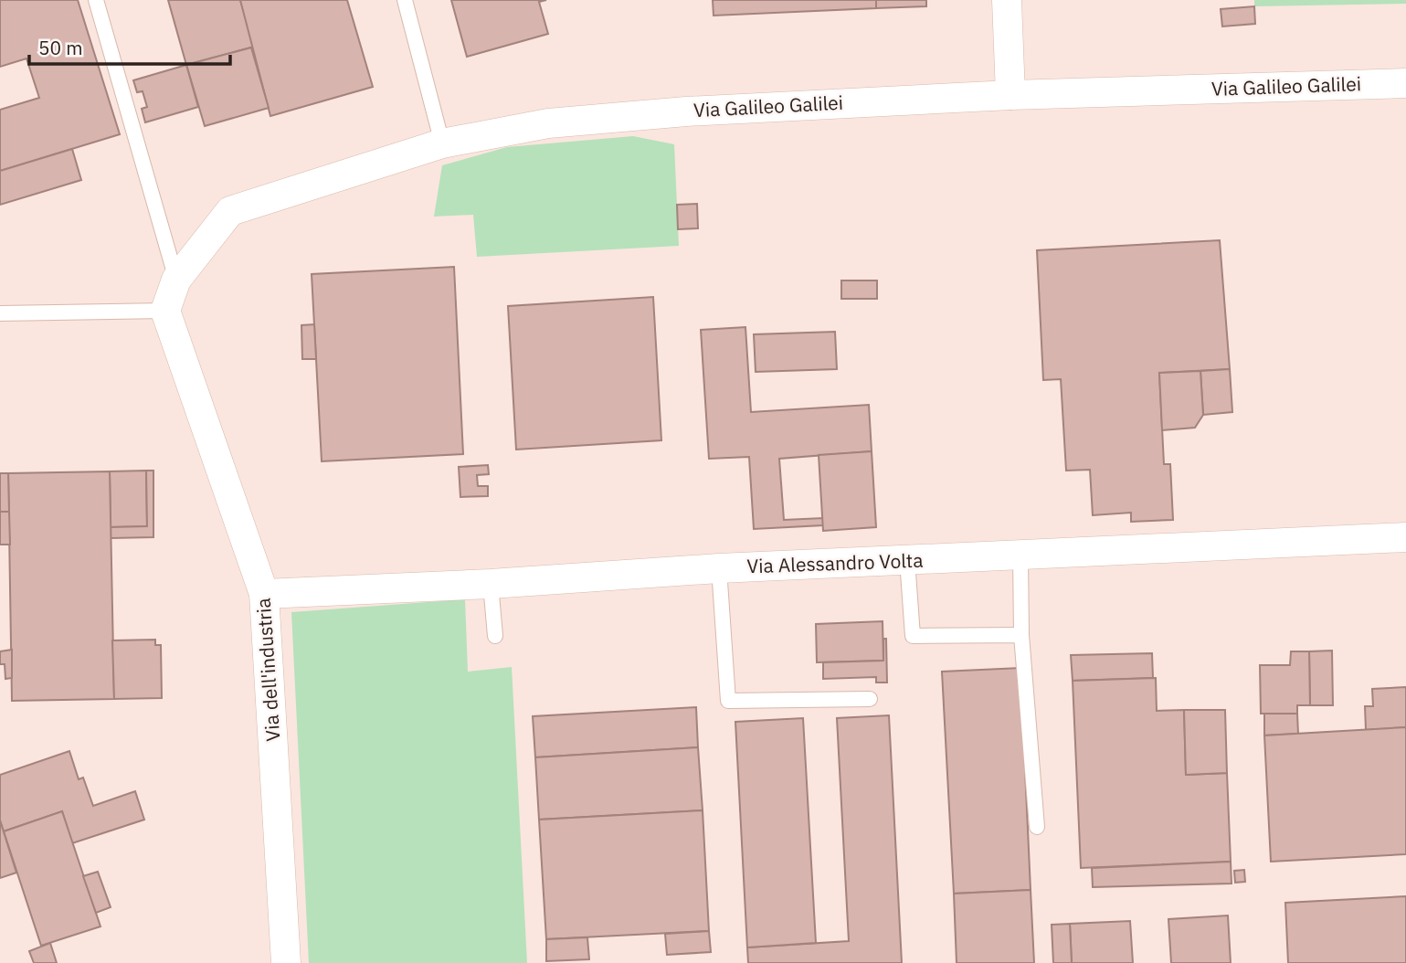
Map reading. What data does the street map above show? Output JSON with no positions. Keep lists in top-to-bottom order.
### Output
{
  "streets": {
    "street": ["Via Galileo Galilei", "Via Alessandro Volta", "Via dell'industria"]
  },
  "crossings": [
    ["Via Alessandro Volta", "Via dell'industria"]
  ],
  "scale_bar": "50 m"
}
